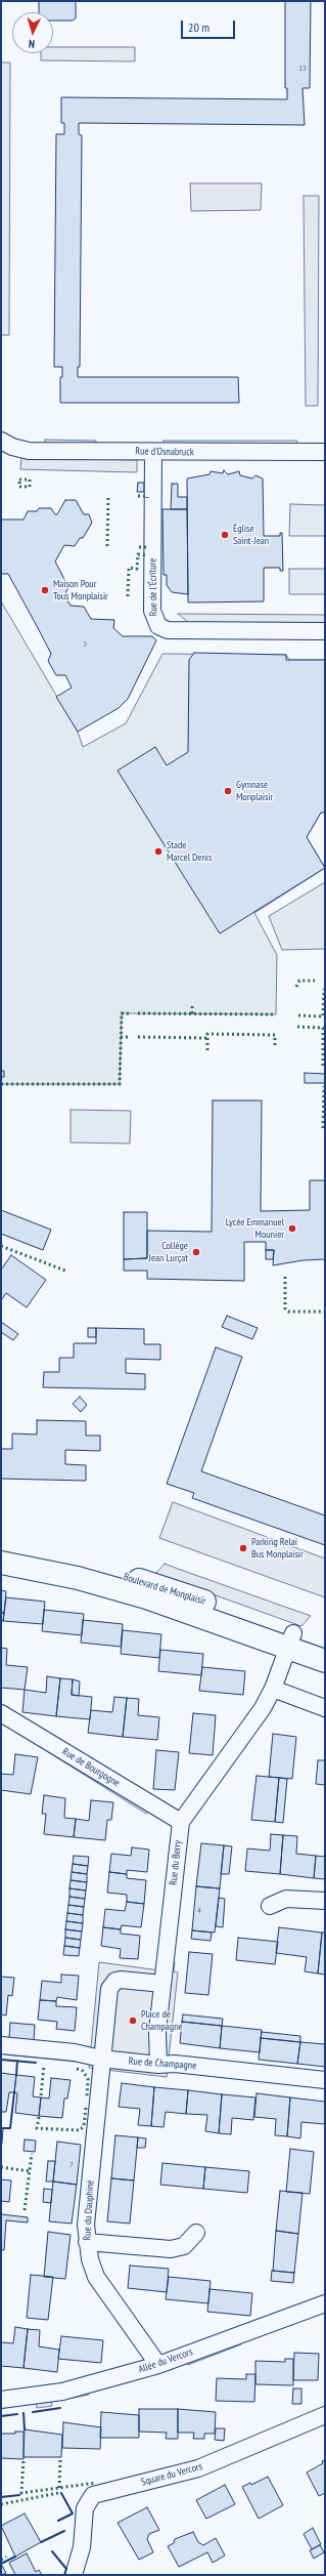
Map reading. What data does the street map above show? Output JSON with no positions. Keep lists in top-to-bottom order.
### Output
{
  "streets": {
    "main road": ["Boulevard de Monplaisir"],
    "street": [
      "Rue d'Osnabruck",
      "Rue de l'Écriture",
      "Rue de Bourgogne",
      "Rue du Berry",
      "Rue de Champagne",
      "Rue du Dauphiné",
      "Allée du Vercors",
      "Square du Vercors"
    ]
  },
  "crossings": [
    ["Rue d'Osnabruck", "Rue de l'Écriture"],
    ["Rue de Bourgogne", "Rue du Berry"],
    ["Rue du Berry", "Rue de Champagne"],
    ["Rue de Champagne", "Rue du Dauphiné"],
    ["Rue du Dauphiné", "Allée du Vercors"]
  ],
  "places": [
    "Église Saint-Jean",
    "Maison Pour Tous Monplaisir",
    "Gymnase Monplaisir",
    "Stade Marcel Denis",
    "Lycée Emmanuel Mounier",
    "Collège Jean Lurçat",
    "Parking Relai Bus Monplaisir",
    "Place de Champagne"
  ],
  "house_numbers": [
    "13",
    "3",
    "4",
    "7"
  ],
  "scale_bar": "20 m",
  "north": "bottom"
}
